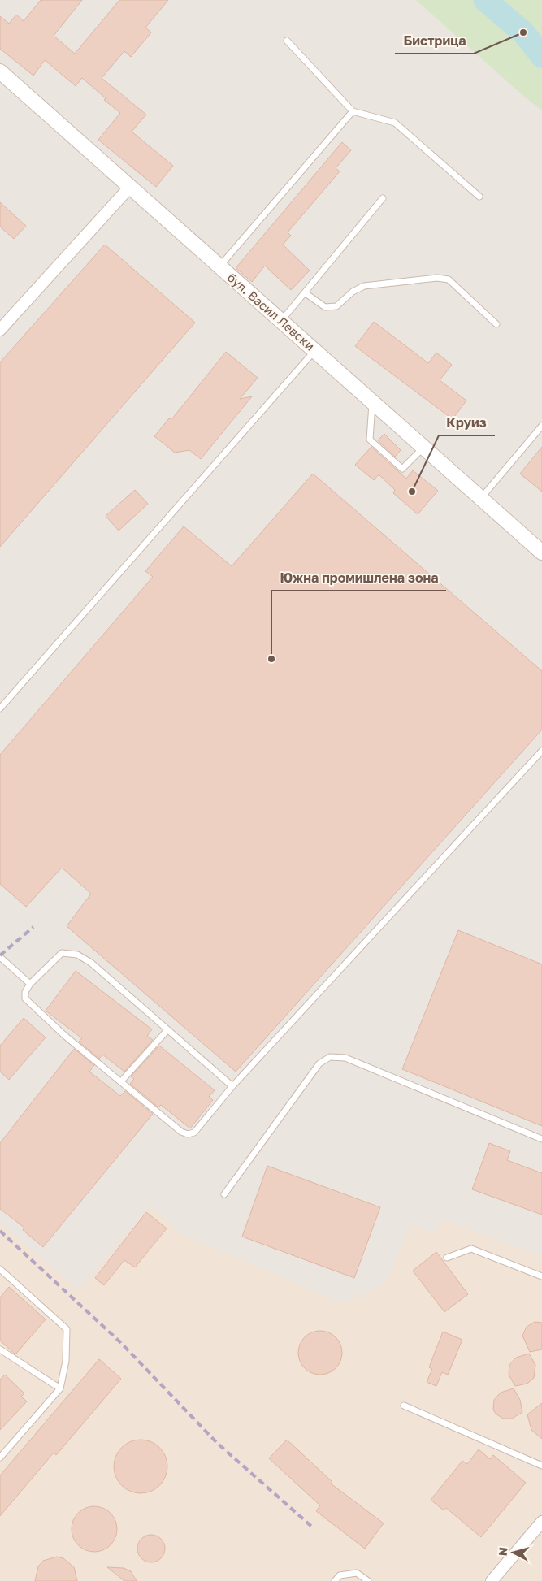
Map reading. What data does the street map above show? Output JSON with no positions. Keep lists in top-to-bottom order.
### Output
{
  "streets": {
    "street": ["бул. Васил Левски"]
  },
  "places": ["Бистрица", "Круиз", "Южна промишлена зона"],
  "north": "left"
}
